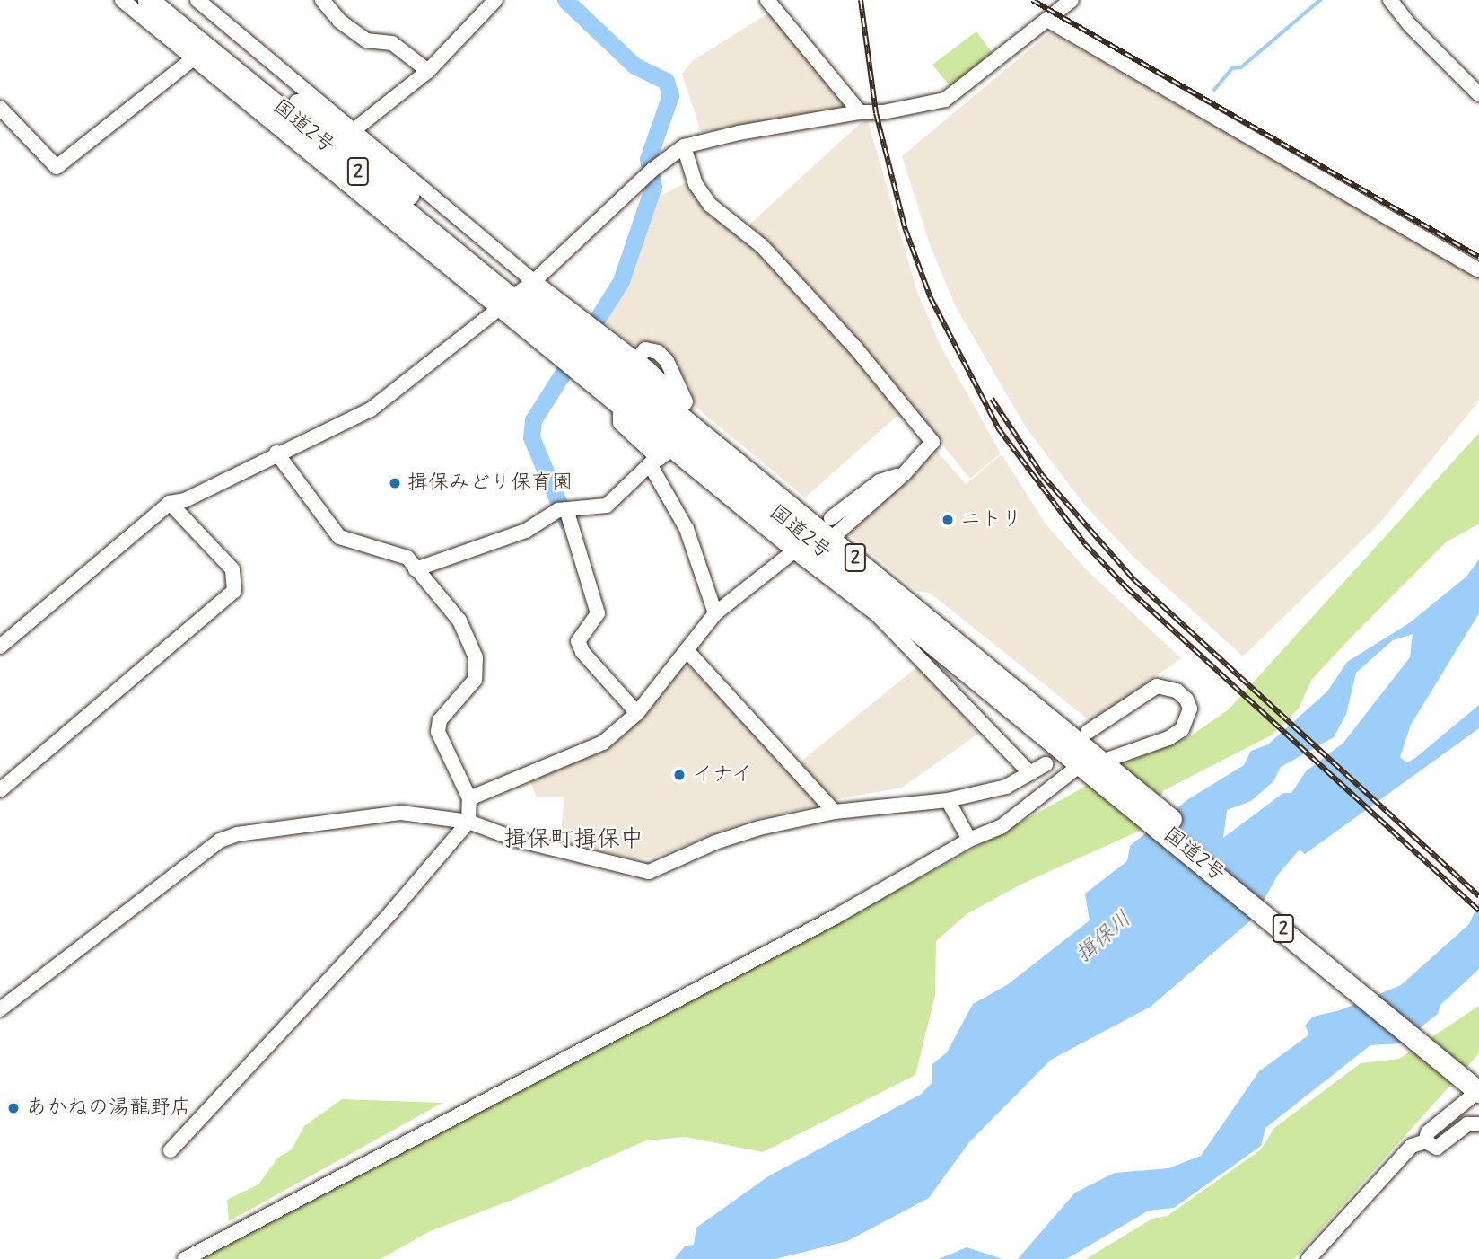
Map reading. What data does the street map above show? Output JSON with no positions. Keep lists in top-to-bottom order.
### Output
{
  "streets": {
    "highway": ["国道2号", "2"]
  },
  "districts": ["揖保町揖保中"],
  "water": ["揖保川"],
  "places": [
    "揖保みどり保育園",
    "ニトリ",
    "イナイ",
    "あかねの湯龍野店"
  ]
}
